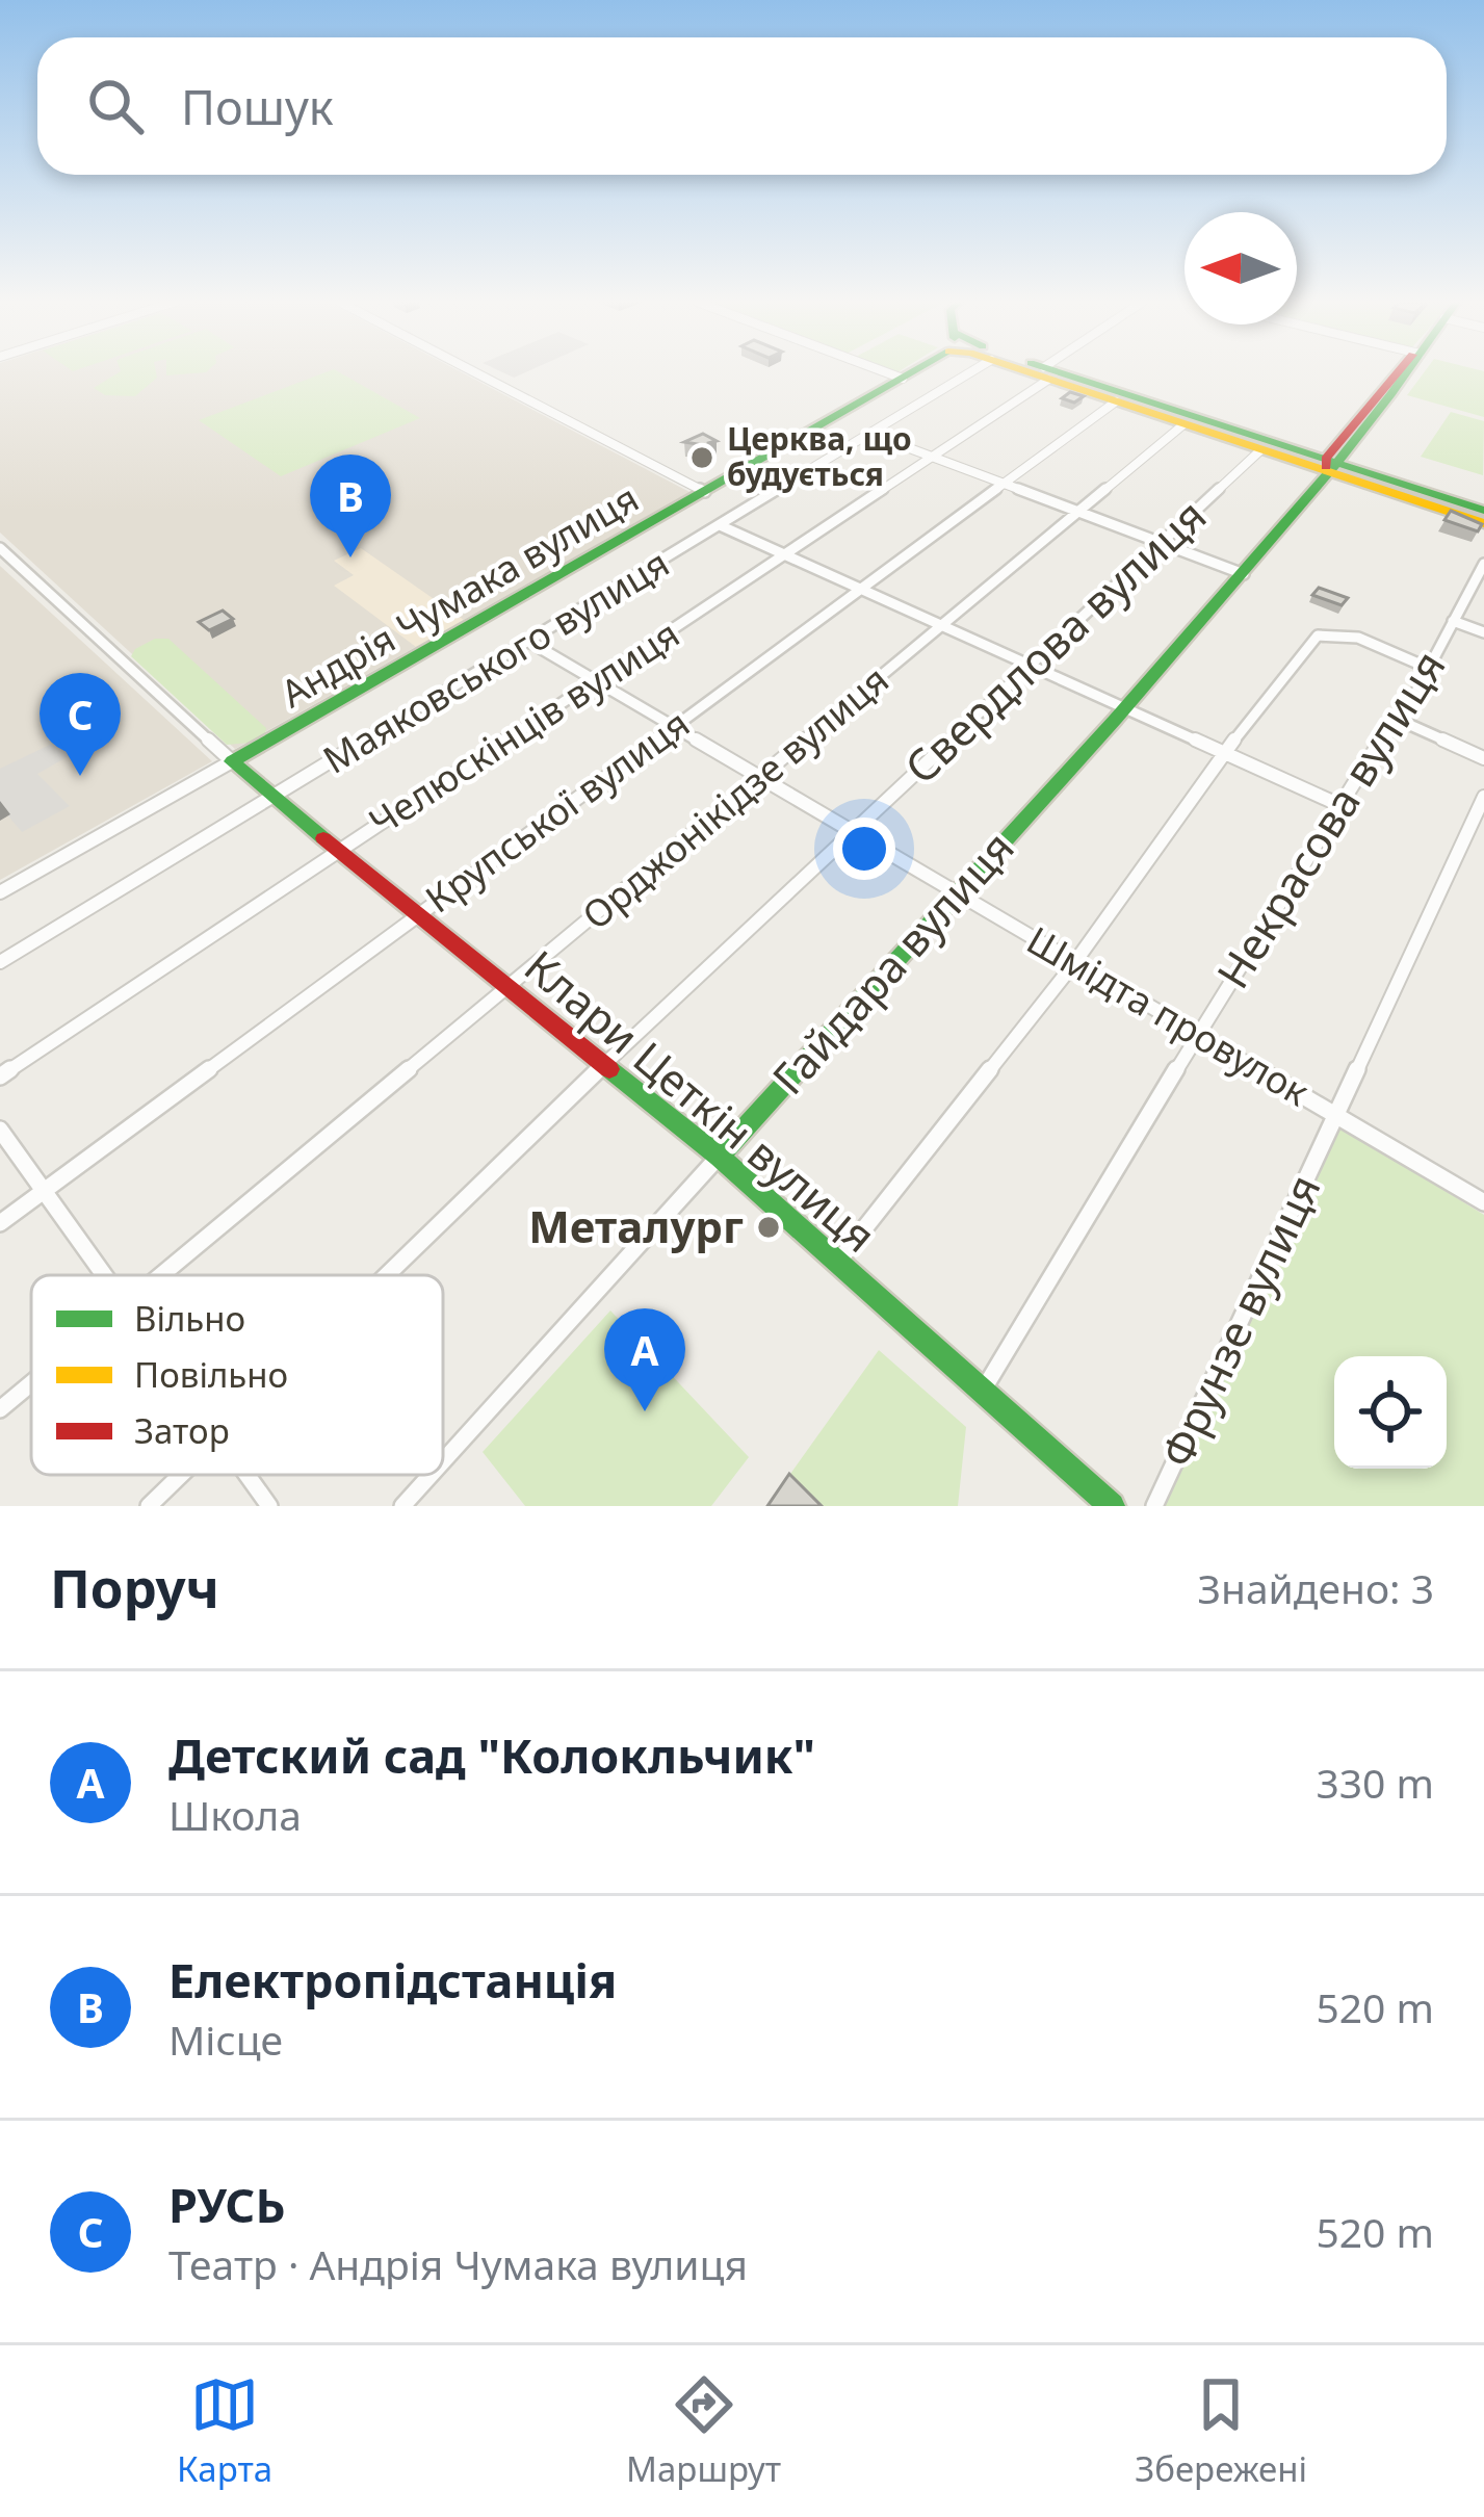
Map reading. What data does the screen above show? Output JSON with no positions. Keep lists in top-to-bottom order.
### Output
{
  "streets": {
    "street": [
      "Андрія Чумака вулиця",
      "Свердлова вулиця",
      "Маяковського вулиця",
      "Челюскінців вулиця",
      "Орджонікідзе вулиця",
      "Крупської вулиця",
      "Некрасова вулиця",
      "Гайдара вулиця",
      "Шмідта провулок",
      "Клари Цеткін вулиця",
      "Фрунзе вулиця"
    ]
  },
  "crossings": [
    ["Андрія Чумака вулиця", "Клари Цеткін вулиця"],
    ["Свердлова вулиця", "Шмідта провулок"],
    ["Свердлова вулиця", "Клари Цеткін вулиця"],
    ["Маяковського вулиця", "Шмідта провулок"],
    ["Маяковського вулиця", "Клари Цеткін вулиця"],
    ["Челюскінців вулиця", "Шмідта провулок"],
    ["Челюскінців вулиця", "Клари Цеткін вулиця"],
    ["Орджонікідзе вулиця", "Шмідта провулок"],
    ["Орджонікідзе вулиця", "Клари Цеткін вулиця"],
    ["Крупської вулиця", "Шмідта провулок"],
    ["Крупської вулиця", "Клари Цеткін вулиця"],
    ["Некрасова вулиця", "Шмідта провулок"],
    ["Некрасова вулиця", "Клари Цеткін вулиця"],
    ["Гайдара вулиця", "Шмідта провулок"],
    ["Гайдара вулиця", "Клари Цеткін вулиця"],
    ["Шмідта провулок", "Фрунзе вулиця"]
  ],
  "places": ["Церква, що будується", "Металург"],
  "legend": ["Вільно", "Повільно", "Затор"],
  "north": "left",
  "page": {
    "search": "Пошук",
    "pins": ["B", "C", "A"],
    "heading": ["Поруч", "Знайдено: 3"],
    "list": [
      {
        "mark": "A",
        "name": "Детский сад \"Колокльчик\"",
        "note": "Школа",
        "value": "330 m"
      },
      {
        "mark": "B",
        "name": "Електропідстанція",
        "note": "Місце",
        "value": "520 m"
      },
      {
        "mark": "C",
        "name": "РУСЬ",
        "note": "Театр · Андрія Чумака вулиця",
        "value": "520 m"
      }
    ],
    "nav": ["Карта", "Маршрут", "Збережені"]
  }
}
